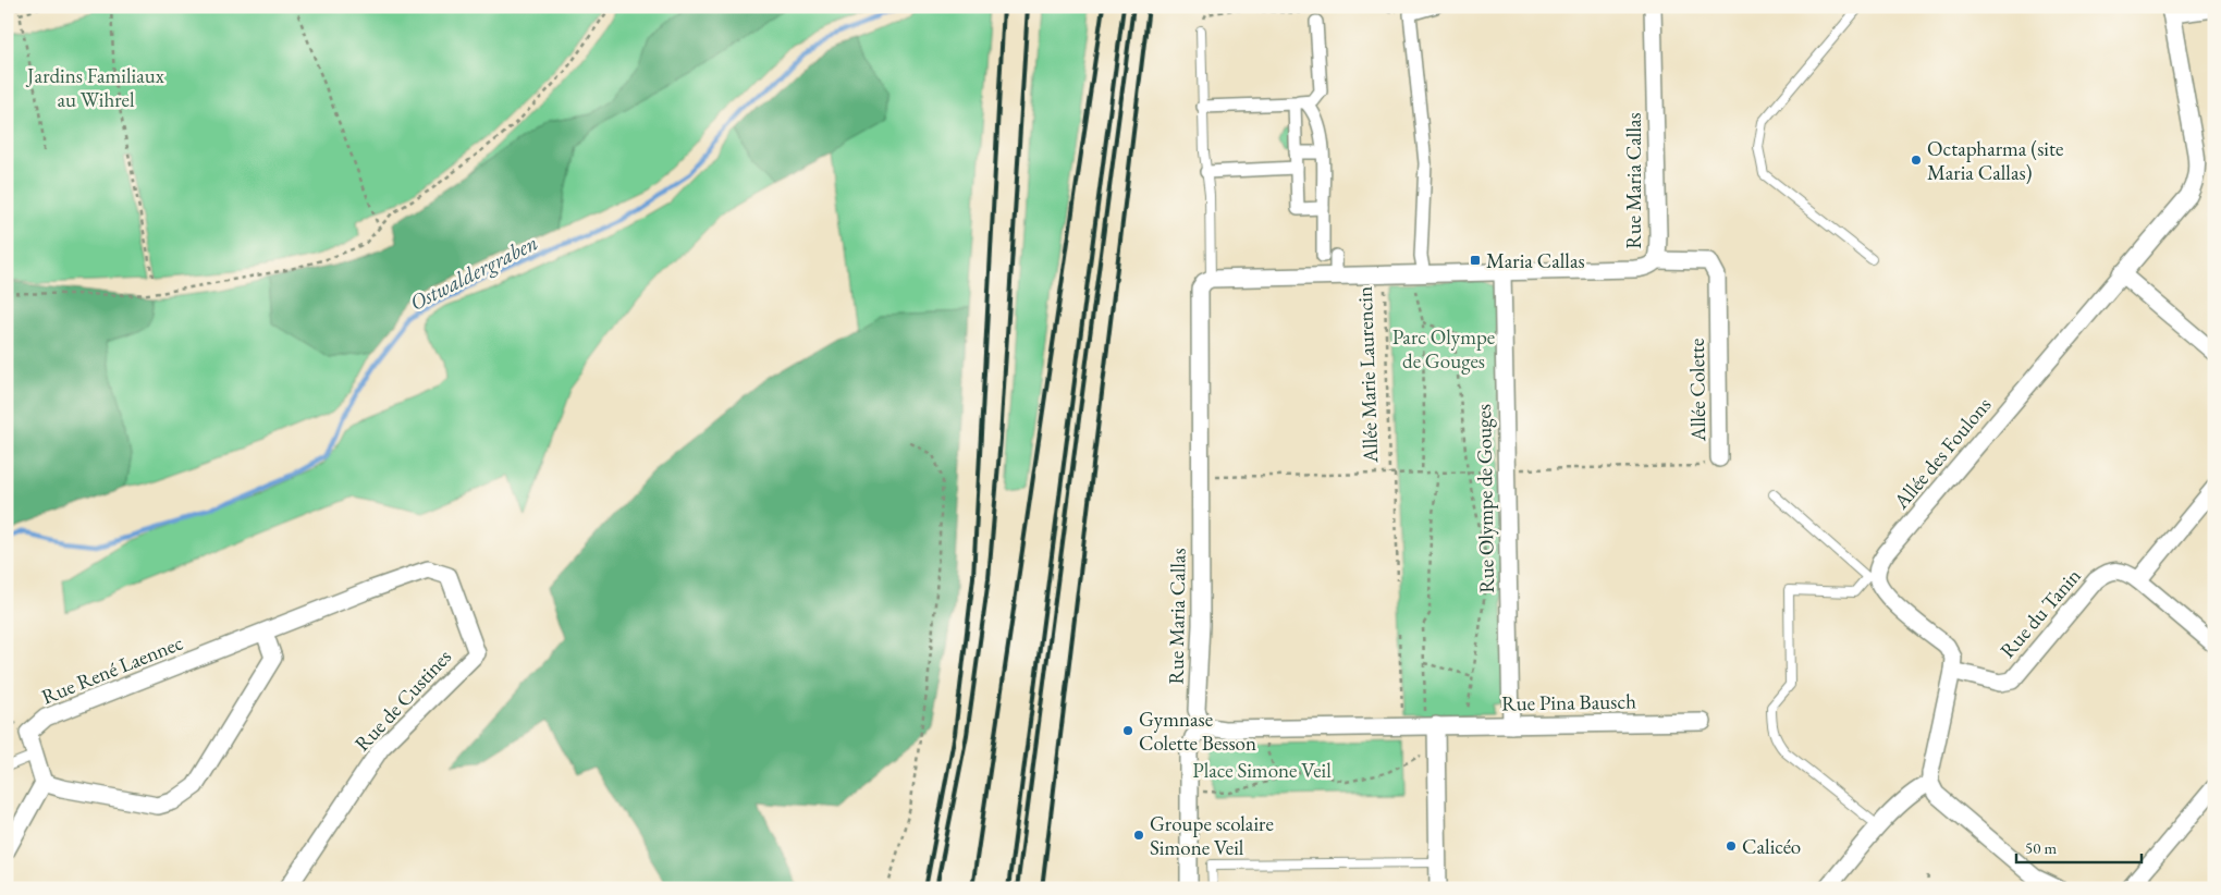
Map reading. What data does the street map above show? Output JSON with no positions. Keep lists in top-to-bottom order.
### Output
{
  "streets": {
    "street": [
      "Rue Maria Callas",
      "Allée Colette",
      "Allée des Foulons",
      "Rue Olympe de Gouges",
      "Rue du Tanin",
      "Rue René Laennec",
      "Rue de Custines",
      "Rue Pina Bausch"
    ],
    "path": ["Allée Marie Laurencin"]
  },
  "crossings": [
    ["Rue Maria Callas", "Allée Marie Laurencin"],
    ["Rue Maria Callas", "Allée Colette"],
    ["Rue Maria Callas", "Rue Olympe de Gouges"],
    ["Allée Marie Laurencin", "Allée Colette"],
    ["Allée Colette", "Rue Olympe de Gouges"],
    ["Rue Olympe de Gouges", "Rue Pina Bausch"],
    ["Rue René Laennec", "Rue de Custines"]
  ],
  "water": ["Ostwaldergraben"],
  "parks": ["Jardins Familiaux au Wihrel", "Parc Olympe de Gouges", "Place Simone Veil"],
  "places": {
    "other": [
      "Octapharma (site Maria Callas)",
      "Gymnase Colette Besson",
      "Groupe scolaire Simone Veil",
      "Calicéo"
    ],
    "transit": ["Maria Callas"]
  },
  "scale_bar": "50 m"
}
